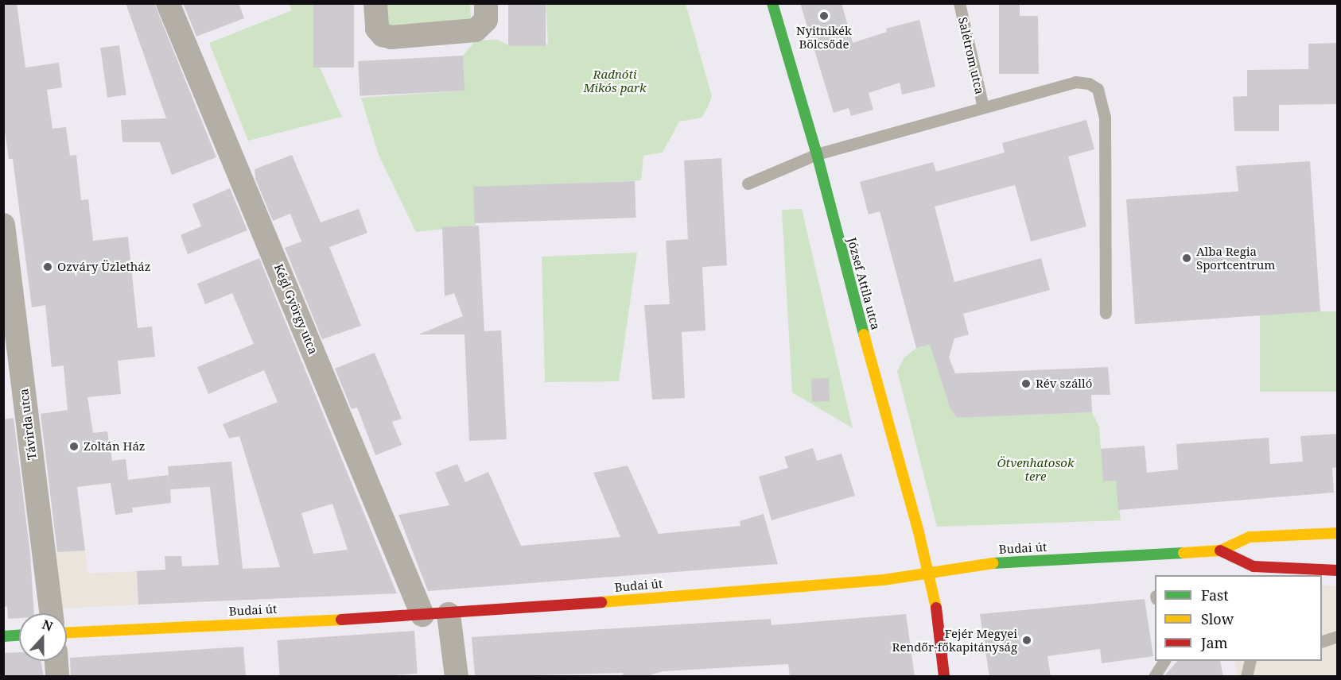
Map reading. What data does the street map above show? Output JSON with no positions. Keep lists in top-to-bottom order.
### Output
{
  "streets": {
    "street": [
      "József Attila utca",
      "Kégl György utca",
      "Távirda utca",
      "Budai út"
    ],
    "lane": ["Salétrom utca"]
  },
  "crossings": [
    ["József Attila utca", "Budai út"],
    ["Kégl György utca", "Budai út"]
  ],
  "parks": ["Radnóti Mikós park", "Ötvenhatosok tere"],
  "places": [
    "Nyitnikék Bölcsőde",
    "Alba Regia Sportcentrum",
    "Ozváry Üzletház",
    "Rév szálló",
    "Zoltán Ház",
    "Fejér Megyei Rendőr-főkapitányság"
  ],
  "legend": ["Fast", "Slow", "Jam"],
  "north": "top"
}
